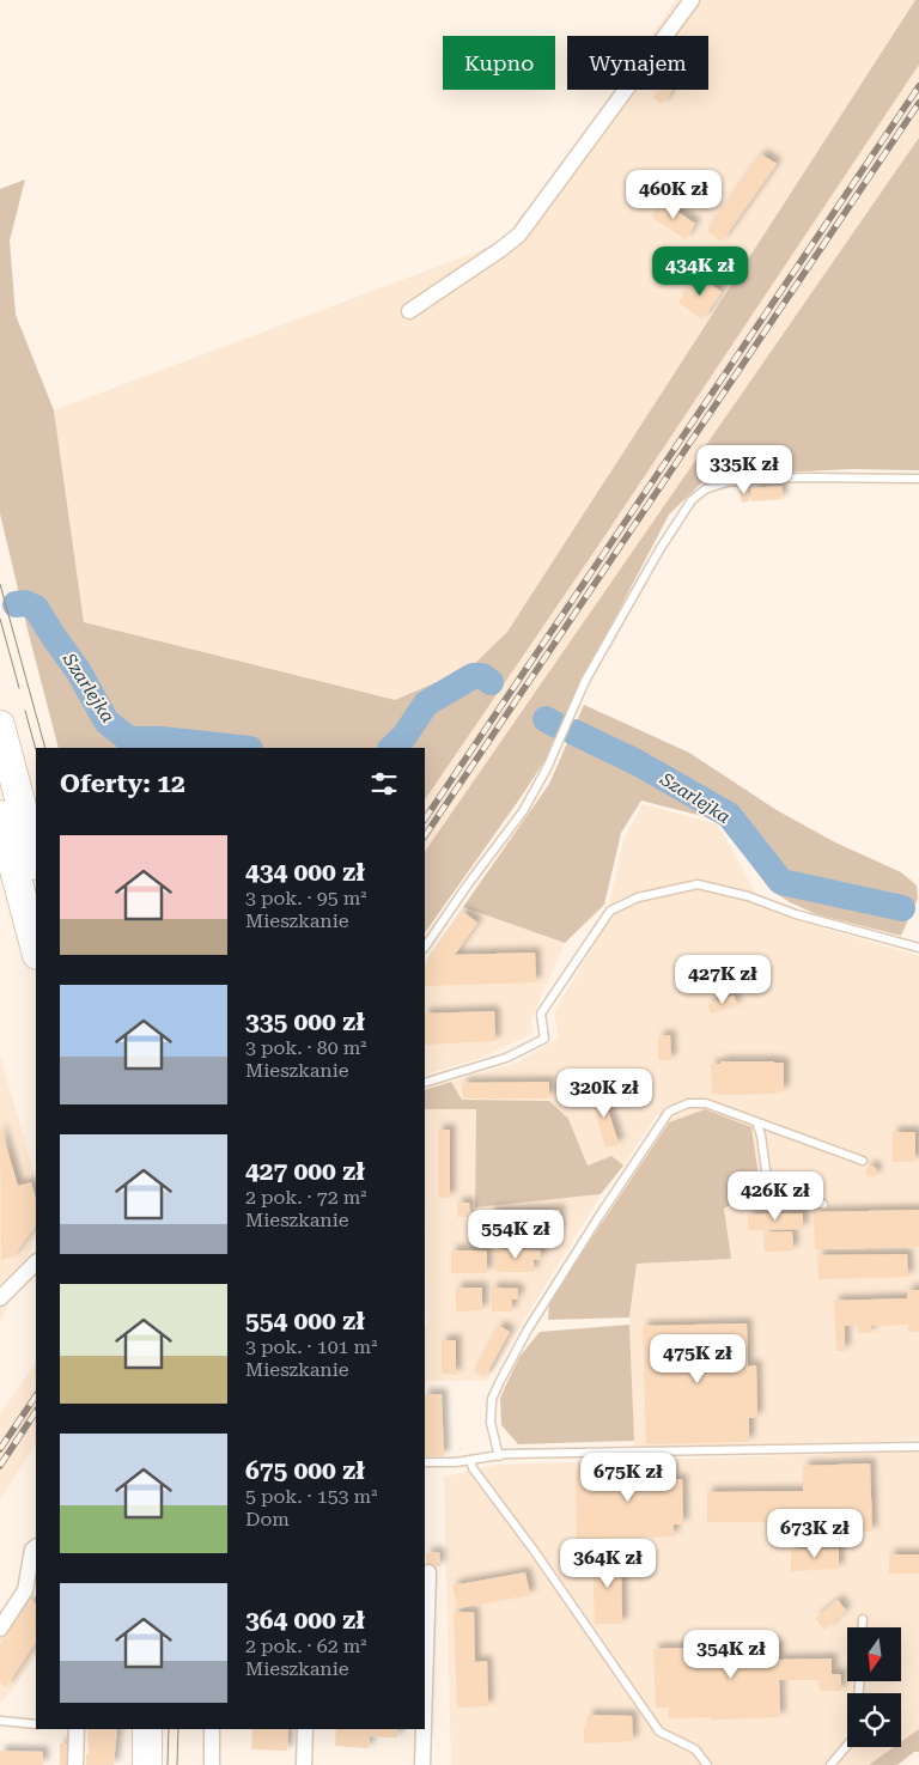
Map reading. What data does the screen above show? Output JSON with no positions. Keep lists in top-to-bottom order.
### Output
{
  "water": ["Szarlejka"],
  "north": "bottom",
  "page": {
    "chip": ["Kupno", "Wynajem"],
    "price": [
      "460K zł",
      "434K zł",
      "335K zł",
      "427K zł",
      "320K zł",
      "426K zł",
      "554K zł",
      "475K zł",
      "675K zł",
      "673K zł",
      "364K zł",
      "354K zł"
    ],
    "heading": "Oferty: 12",
    "list": [
      {
        "name": "434 000 zł",
        "note": "3 pok. · 95 m² · Mieszkanie"
      },
      {
        "name": "335 000 zł",
        "note": "3 pok. · 80 m² · Mieszkanie"
      },
      {
        "name": "427 000 zł",
        "note": "2 pok. · 72 m² · Mieszkanie"
      },
      {
        "name": "554 000 zł",
        "note": "3 pok. · 101 m² · Mieszkanie"
      },
      {
        "name": "675 000 zł",
        "note": "5 pok. · 153 m² · Dom"
      },
      {
        "name": "364 000 zł",
        "note": "2 pok. · 62 m² · Mieszkanie"
      }
    ]
  }
}
